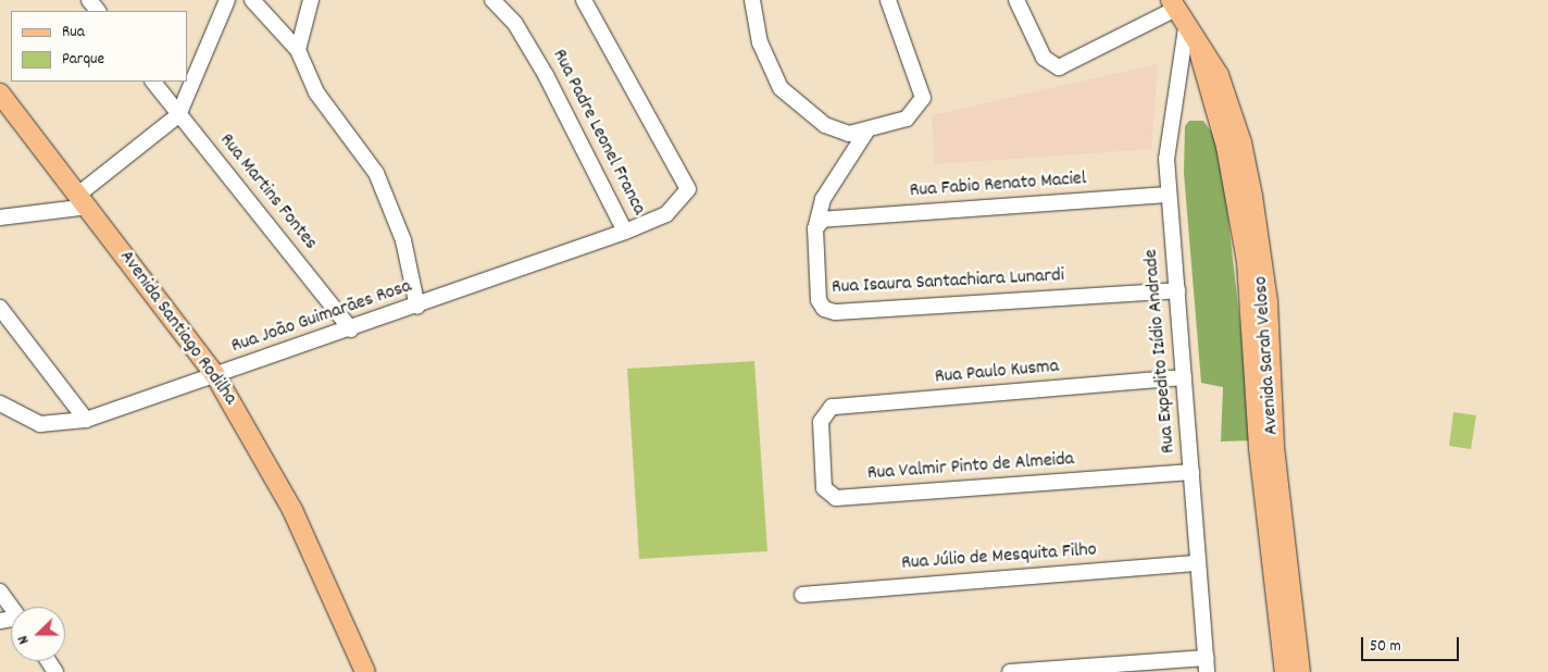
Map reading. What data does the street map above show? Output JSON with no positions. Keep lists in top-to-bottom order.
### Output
{
  "streets": {
    "main road": ["Avenida Santiago Rodilha", "Avenida Sarah Veloso"],
    "street": [
      "Rua Padre Leonel Franca",
      "Rua Fabio Renato Maciel",
      "Rua Martins Fontes",
      "Rua Isaura Santachiara Lunardi",
      "Rua João Guimarães Rosa",
      "Rua Expedito Izídio Andrade",
      "Rua Paulo Kusma",
      "Rua Valmir Pinto de Almeida",
      "Rua Júlio de Mesquita Filho"
    ]
  },
  "crossings": [
    ["Rua Padre Leonel Franca", "Rua João Guimarães Rosa"],
    ["Rua Fabio Renato Maciel", "Rua Isaura Santachiara Lunardi"],
    ["Rua Fabio Renato Maciel", "Rua Expedito Izídio Andrade"],
    ["Rua Martins Fontes", "Rua João Guimarães Rosa"],
    ["Rua Isaura Santachiara Lunardi", "Rua Expedito Izídio Andrade"],
    ["Rua João Guimarães Rosa", "Avenida Santiago Rodilha"],
    ["Rua Expedito Izídio Andrade", "Avenida Sarah Veloso"],
    ["Rua Expedito Izídio Andrade", "Rua Paulo Kusma"],
    ["Rua Expedito Izídio Andrade", "Rua Valmir Pinto de Almeida"],
    ["Rua Expedito Izídio Andrade", "Rua Júlio de Mesquita Filho"],
    ["Rua Paulo Kusma", "Rua Valmir Pinto de Almeida"]
  ],
  "legend": ["Rua", "Parque"],
  "scale_bar": "50 m",
  "north": "left"
}
